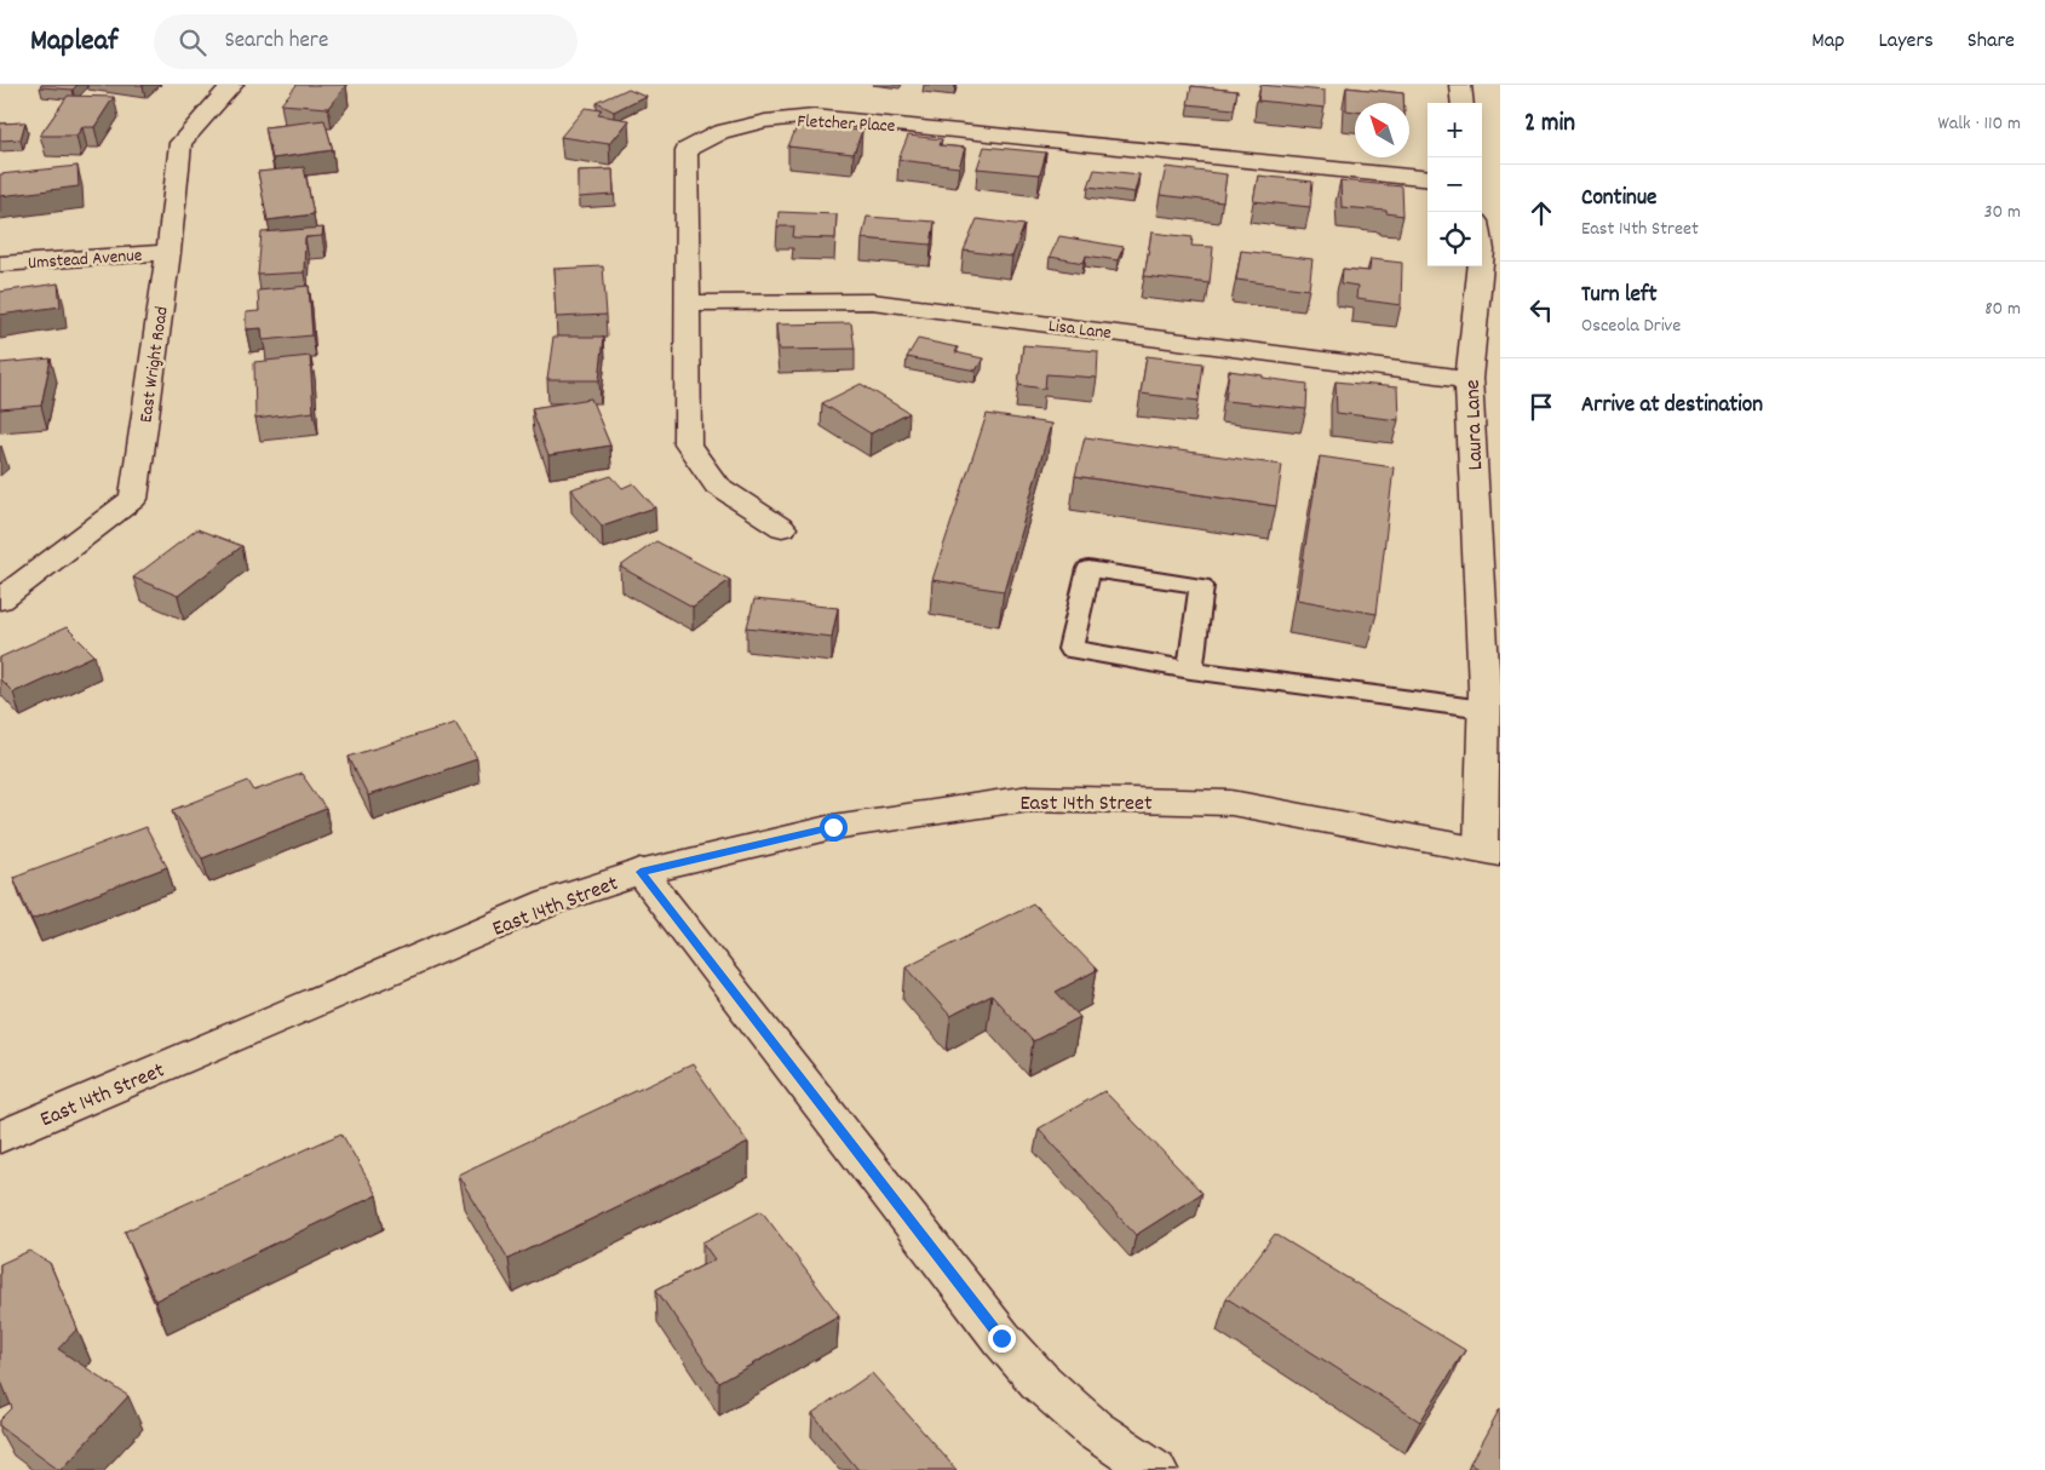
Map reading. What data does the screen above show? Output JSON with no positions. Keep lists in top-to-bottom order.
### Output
{
  "streets": {
    "street": [
      "Fletcher Place",
      "Umstead Avenue",
      "Lisa Lane",
      "East Wright Road",
      "Laura Lane",
      "East 14th Street"
    ]
  },
  "crossings": [
    ["Fletcher Place", "Lisa Lane"],
    ["Umstead Avenue", "East Wright Road"],
    ["Lisa Lane", "Laura Lane"],
    ["Laura Lane", "East 14th Street"]
  ],
  "north": "top left",
  "page": {
    "header": "Mapleaf",
    "search": "Search here",
    "nav": ["Map", "Layers", "Share"],
    "heading": ["2 min", "Walk · 110 m"],
    "map_buttons": ["+", "−"],
    "list": [
      ["Continue", "East 14th Street", "30 m"],
      ["Turn left", "Osceola Drive", "80 m"],
      "Arrive at destination"
    ]
  }
}
